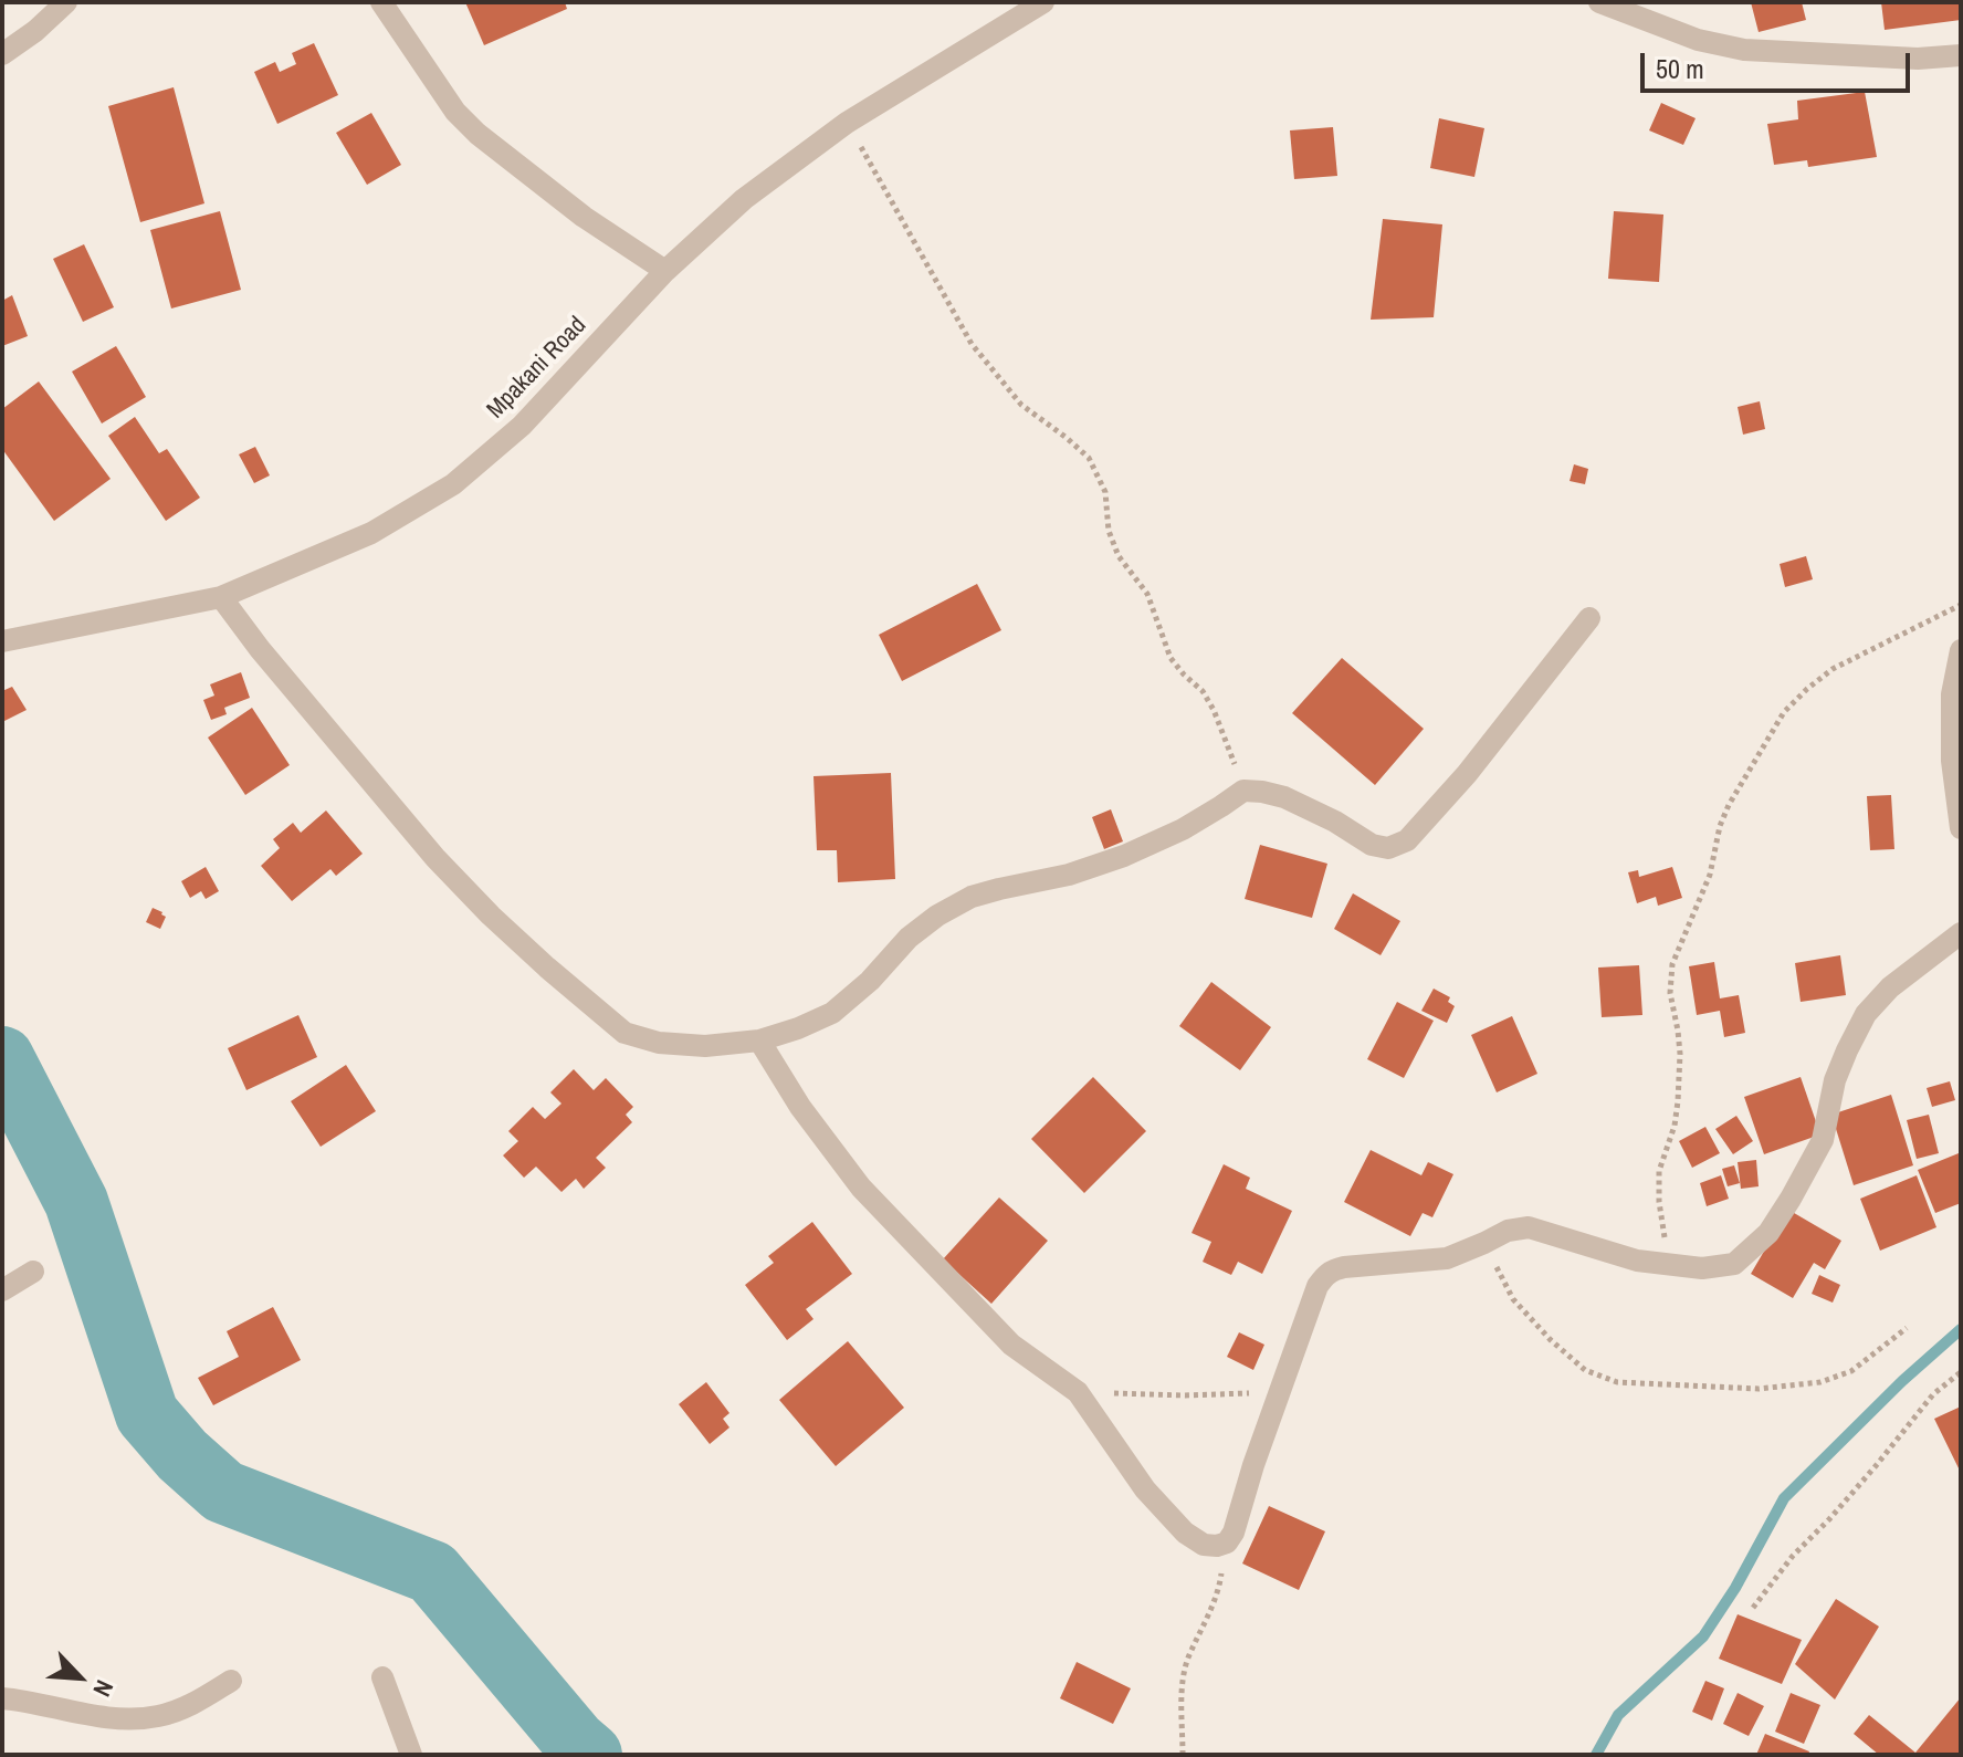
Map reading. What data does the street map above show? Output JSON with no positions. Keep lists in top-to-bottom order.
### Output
{
  "streets": {
    "street": ["Mpakani Road"]
  },
  "scale_bar": "50 m",
  "north": "bottom right"
}
